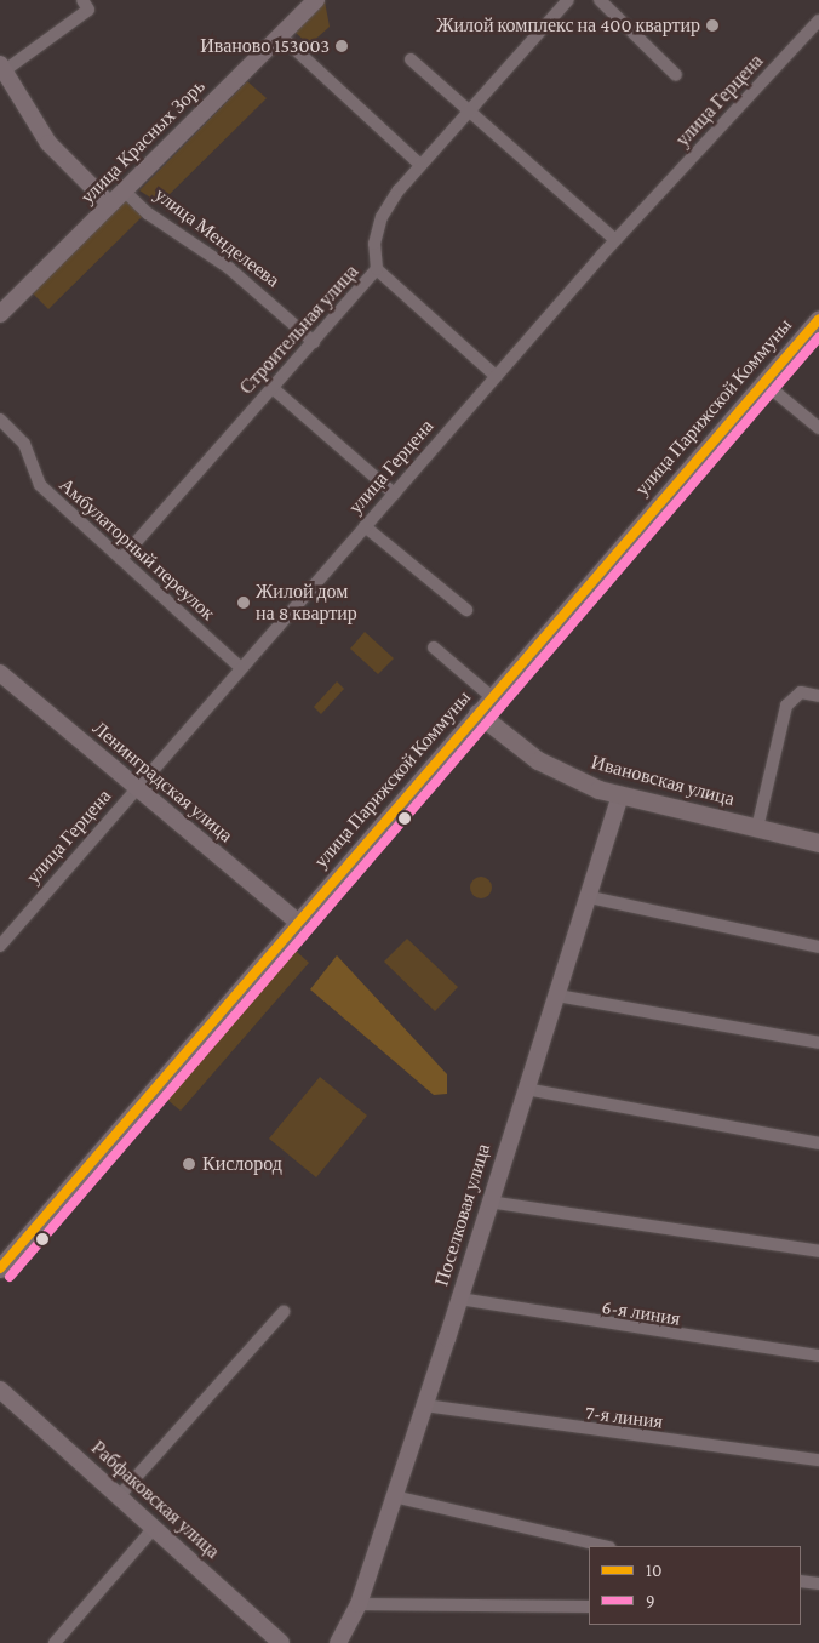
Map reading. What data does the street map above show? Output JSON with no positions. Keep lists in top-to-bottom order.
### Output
{
  "streets": {
    "main road": ["улица Парижской Коммуны", "Ивановская улица"],
    "street": [
      "улица Герцена",
      "улица Красных Зорь",
      "улица Менделеева",
      "Строительная улица",
      "Амбулаторный переулок",
      "Ленинградская улица",
      "Поселковая улица",
      "6-я линия",
      "7-я линия",
      "Рабфаковская улица"
    ]
  },
  "crossings": [
    ["улица Герцена", "Амбулаторный переулок"],
    ["улица Герцена", "Ленинградская улица"],
    ["улица Красных Зорь", "улица Менделеева"],
    ["улица Менделеева", "Строительная улица"],
    ["Строительная улица", "Амбулаторный переулок"],
    ["улица Парижской Коммуны", "Ивановская улица"],
    ["улица Парижской Коммуны", "Ленинградская улица"],
    ["Ивановская улица", "Поселковая улица"],
    ["Поселковая улица", "6-я линия"],
    ["Поселковая улица", "7-я линия"]
  ],
  "places": [
    "Жилой комплекс на 400 квартир",
    "Иваново 153003",
    "Жилой дом на 8 квартир",
    "Кислород"
  ],
  "lines": ["transit line 10", "transit line 9"],
  "legend": ["10", "9"]
}
